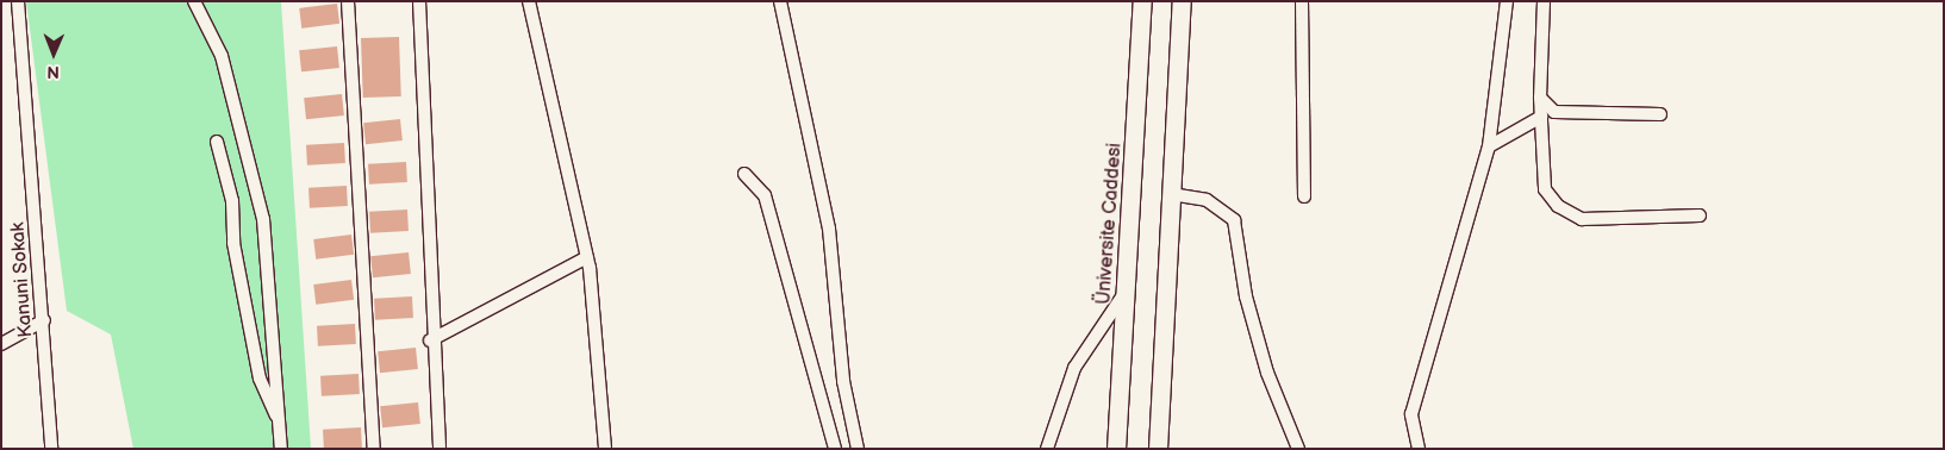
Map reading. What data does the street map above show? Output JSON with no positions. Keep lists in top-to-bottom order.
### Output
{
  "streets": {
    "main road": ["Üniversite Caddesi"],
    "street": ["Kanuni Sokak"]
  },
  "north": "bottom"
}
